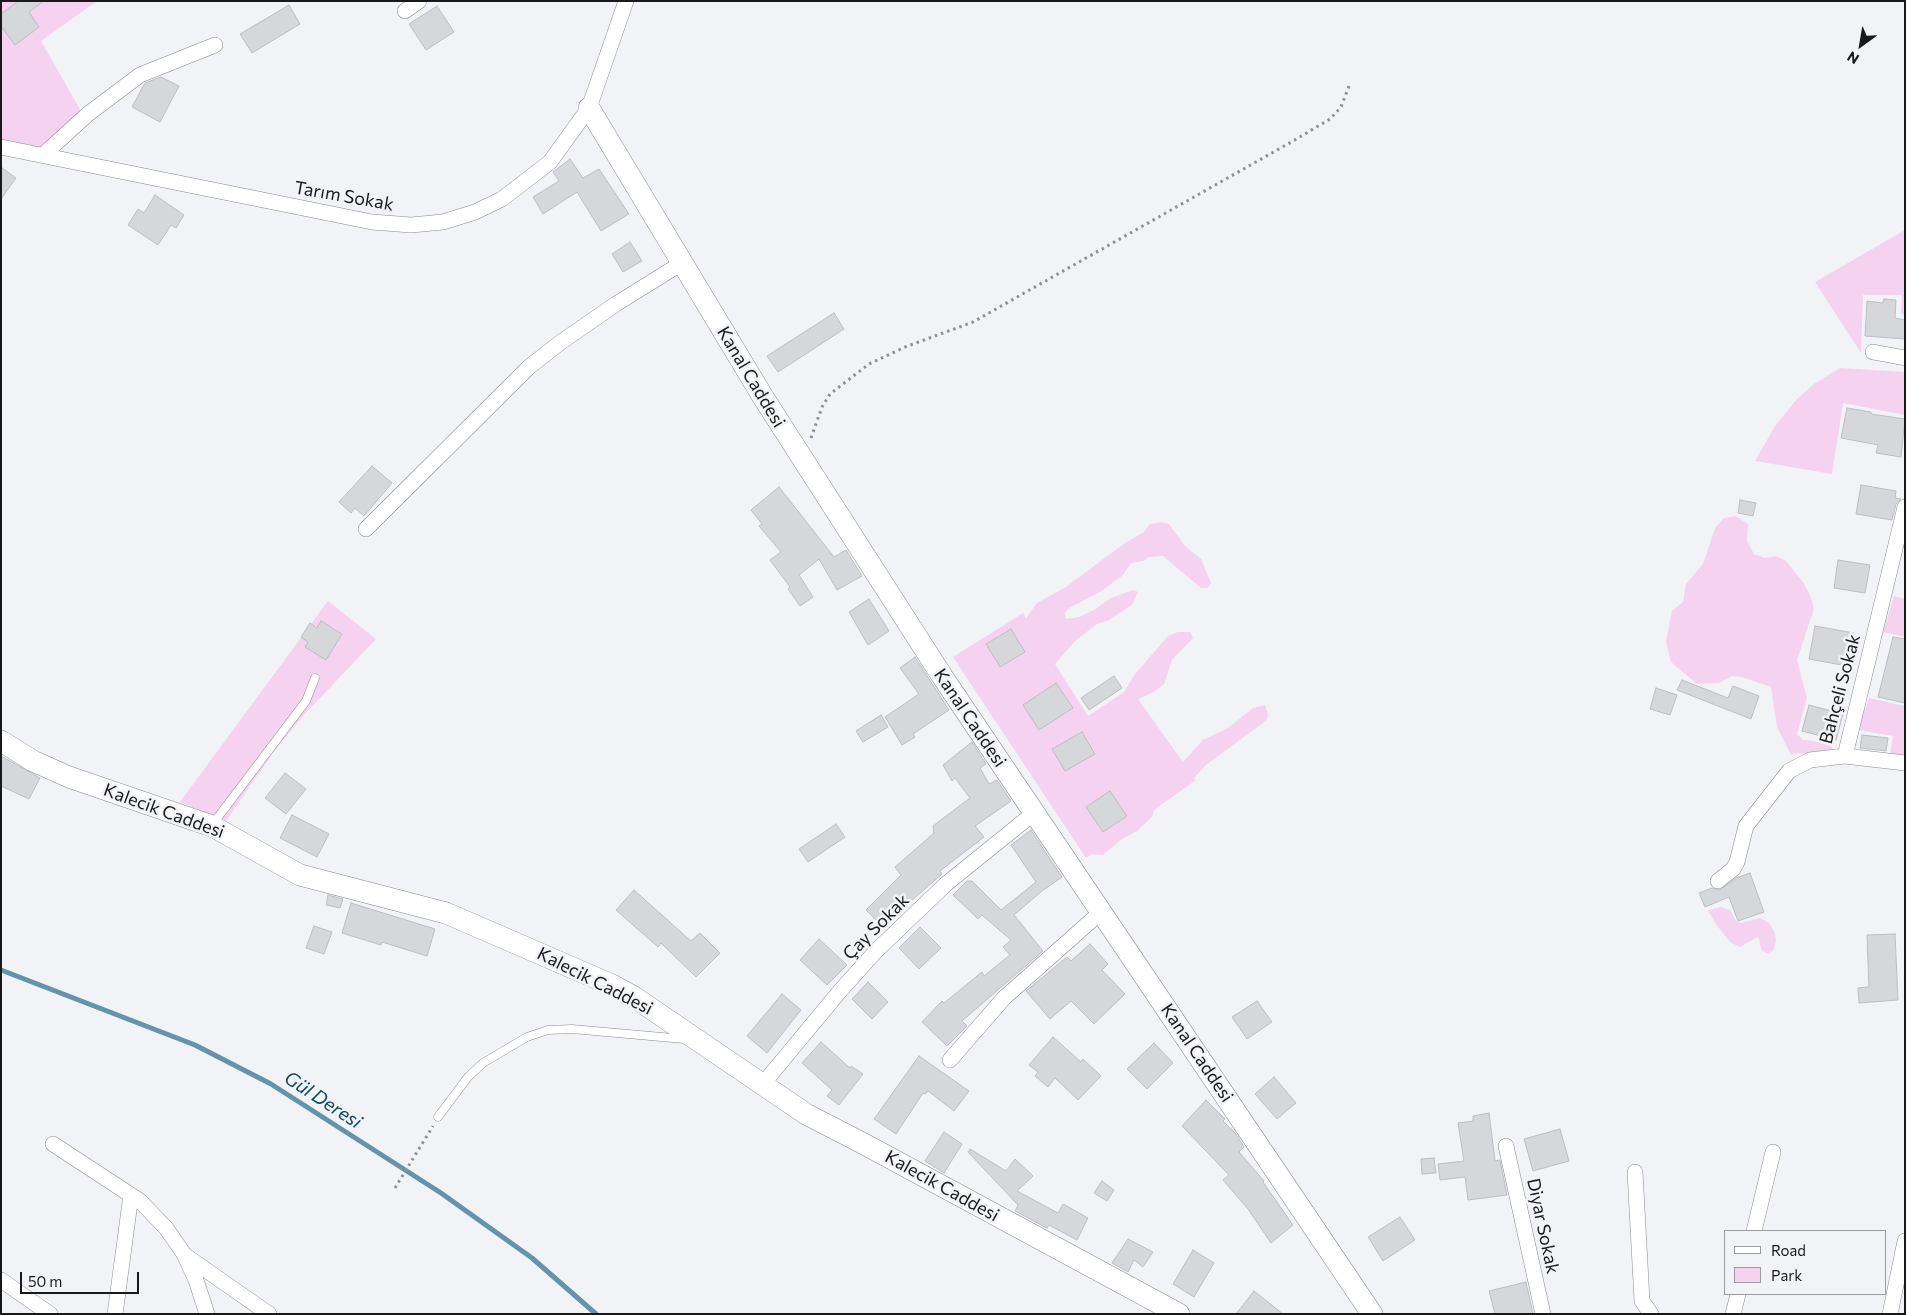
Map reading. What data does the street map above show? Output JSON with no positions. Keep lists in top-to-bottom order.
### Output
{
  "streets": {
    "street": [
      "Tarım Sokak",
      "Kanal Caddesi",
      "Bahçeli Sokak",
      "Kalecik Caddesi",
      "Çay Sokak",
      "Diyar Sokak"
    ]
  },
  "crossings": [
    ["Tarım Sokak", "Kanal Caddesi"],
    ["Kanal Caddesi", "Çay Sokak"],
    ["Kalecik Caddesi", "Çay Sokak"]
  ],
  "water": ["Gül Deresi"],
  "legend": ["Road", "Park"],
  "scale_bar": "50 m",
  "north": "bottom left"
}
